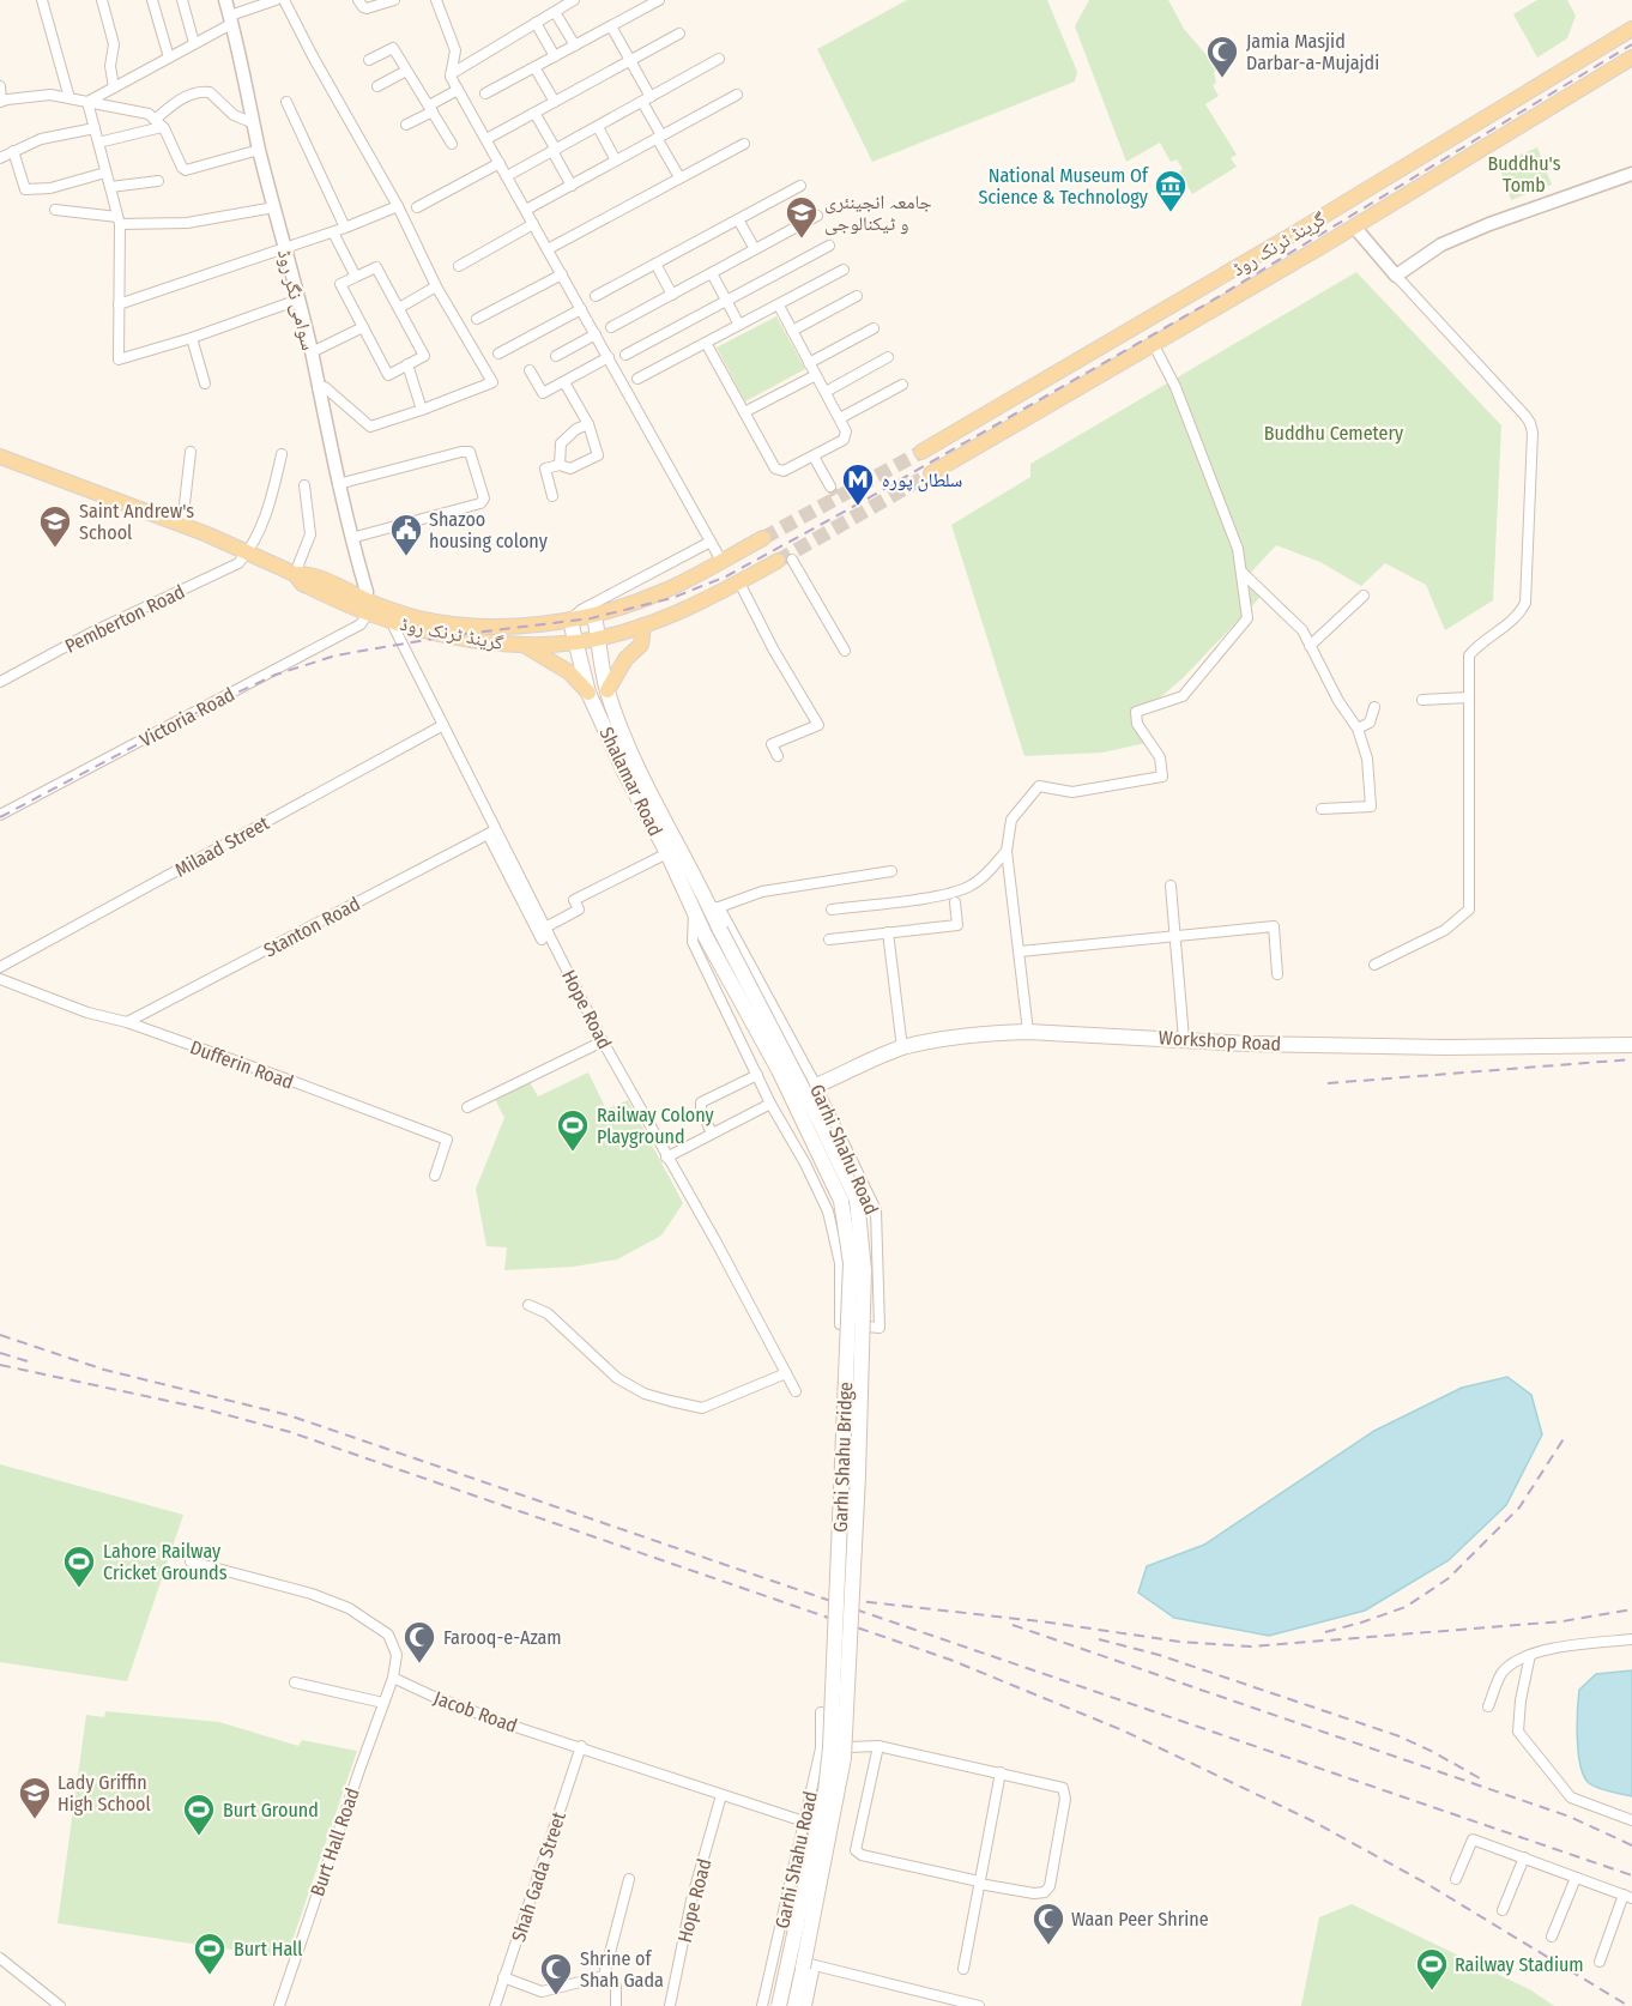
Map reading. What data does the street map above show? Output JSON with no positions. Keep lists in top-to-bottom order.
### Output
{
  "streets": {
    "main road": [
      "گرینڈ ٹرنک روڈ",
      "Shalamar Road",
      "Workshop Road",
      "Garhi Shahu Bridge"
    ],
    "street": [
      "سوامی نگر روڈ",
      "Pemberton Road",
      "Victoria Road",
      "Milaad Street",
      "Stanton Road",
      "Hope Road",
      "Dufferin Road",
      "Garhi Shahu Road",
      "Jacob Road",
      "Burt Hall Road",
      "Shah Gada Street"
    ]
  },
  "crossings": [
    ["گرینڈ ٹرنک روڈ", "سوامی نگر روڈ"],
    ["گرینڈ ٹرنک روڈ", "Pemberton Road"],
    ["گرینڈ ٹرنک روڈ", "Victoria Road"],
    ["گرینڈ ٹرنک روڈ", "Shalamar Road"],
    ["گرینڈ ٹرنک روڈ", "Hope Road"],
    ["سوامی نگر روڈ", "Victoria Road"],
    ["Shalamar Road", "Garhi Shahu Road"],
    ["Shalamar Road", "Garhi Shahu Bridge"],
    ["Milaad Street", "Hope Road"],
    ["Stanton Road", "Hope Road"],
    ["Stanton Road", "Dufferin Road"],
    ["Hope Road", "Jacob Road"],
    ["Workshop Road", "Garhi Shahu Road"],
    ["Garhi Shahu Road", "Jacob Road"],
    ["Jacob Road", "Burt Hall Road"],
    ["Jacob Road", "Shah Gada Street"]
  ],
  "parks": ["Buddhu's Tomb", "Buddhu Cemetery"],
  "places": {
    "mosque": [
      "Jamia Masjid Darbar-a-Mujajdi",
      "Farooq-e-Azam",
      "Waan Peer Shrine",
      "Shrine of Shah Gada"
    ],
    "museum": ["National Museum Of Science & Technology"],
    "school or university": ["جامعہ انجینئری و ٹیکنالوجی", "Saint Andrew's School", "Lady Griffin High School"],
    "metro station": ["سلطان پورہ"],
    "public building": ["Shazoo housing colony"],
    "sports": [
      "Railway Colony Playground",
      "Lahore Railway Cricket Grounds",
      "Burt Ground",
      "Burt Hall",
      "Railway Stadium"
    ]
  }
}
